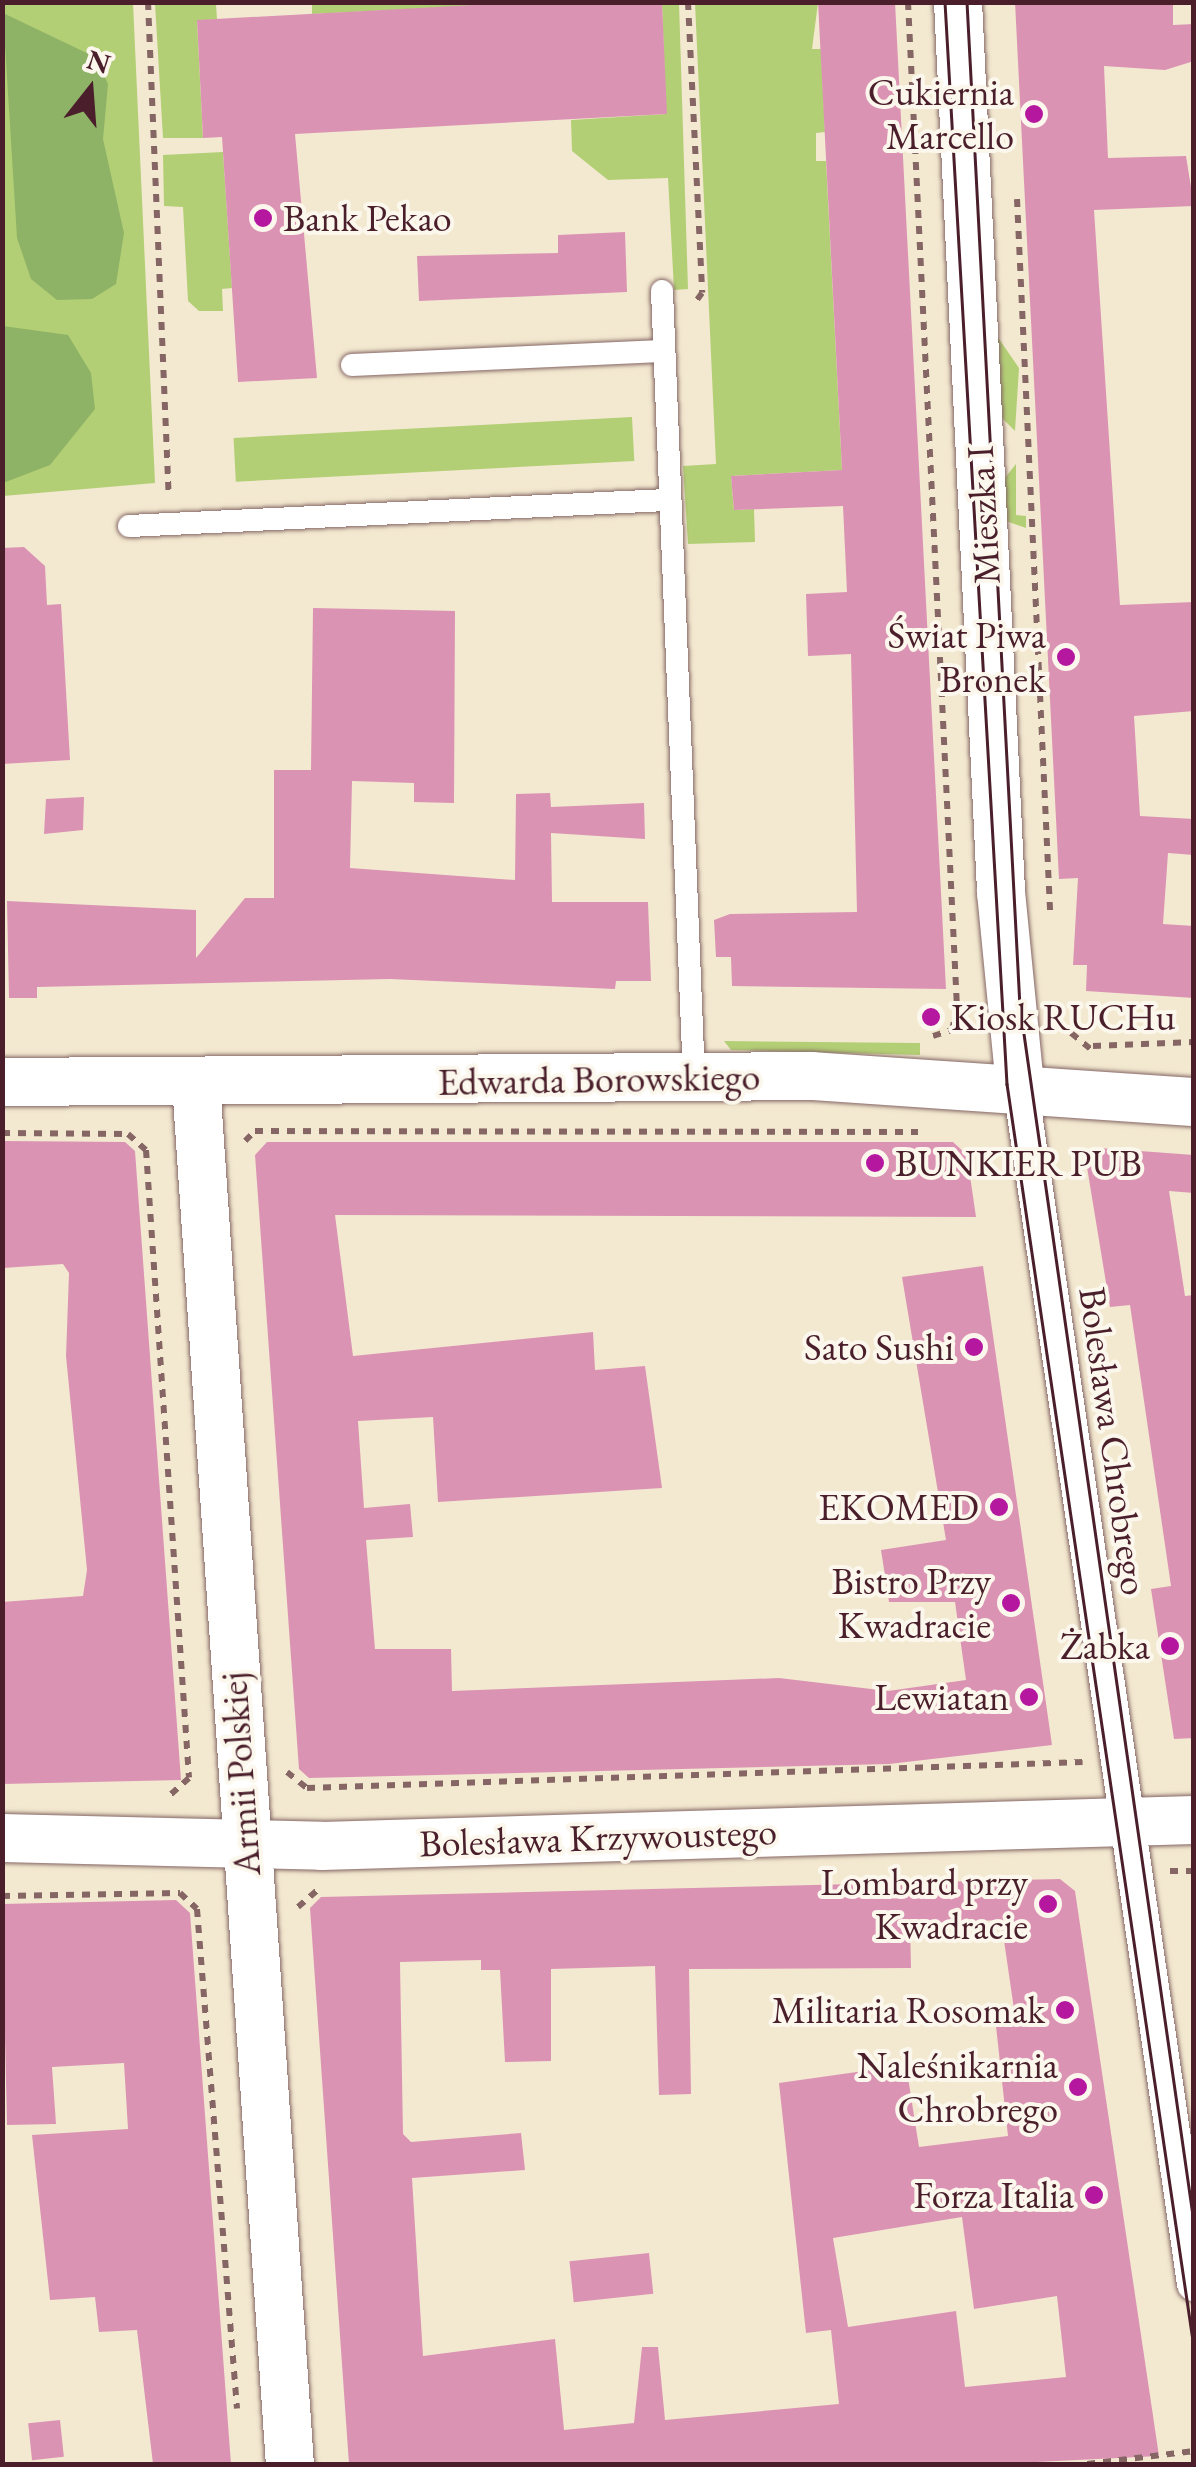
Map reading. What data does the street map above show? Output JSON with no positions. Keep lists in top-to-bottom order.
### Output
{
  "streets": {
    "street": [
      "Mieszka I",
      "Edwarda Borowskiego",
      "Bolesława Chrobrego",
      "Armii Polskiej",
      "Bolesława Krzywoustego"
    ]
  },
  "crossings": [
    ["Mieszka I", "Edwarda Borowskiego"],
    ["Mieszka I", "Bolesława Chrobrego"],
    ["Edwarda Borowskiego", "Bolesława Chrobrego"],
    ["Edwarda Borowskiego", "Armii Polskiej"],
    ["Bolesława Chrobrego", "Bolesława Krzywoustego"],
    ["Armii Polskiej", "Bolesława Krzywoustego"]
  ],
  "places": [
    "Cukiernia Marcello",
    "Bank Pekao",
    "Świat Piwa Bronek",
    "Kiosk RUCHu",
    "BUNKIER PUB",
    "Sato Sushi",
    "EKOMED",
    "Bistro Przy Kwadracie",
    "Żabka",
    "Lewiatan",
    "Lombard przy Kwadracie",
    "Militaria Rosomak",
    "Naleśnikarnia Chrobrego",
    "Forza Italia"
  ],
  "north": "top"
}
